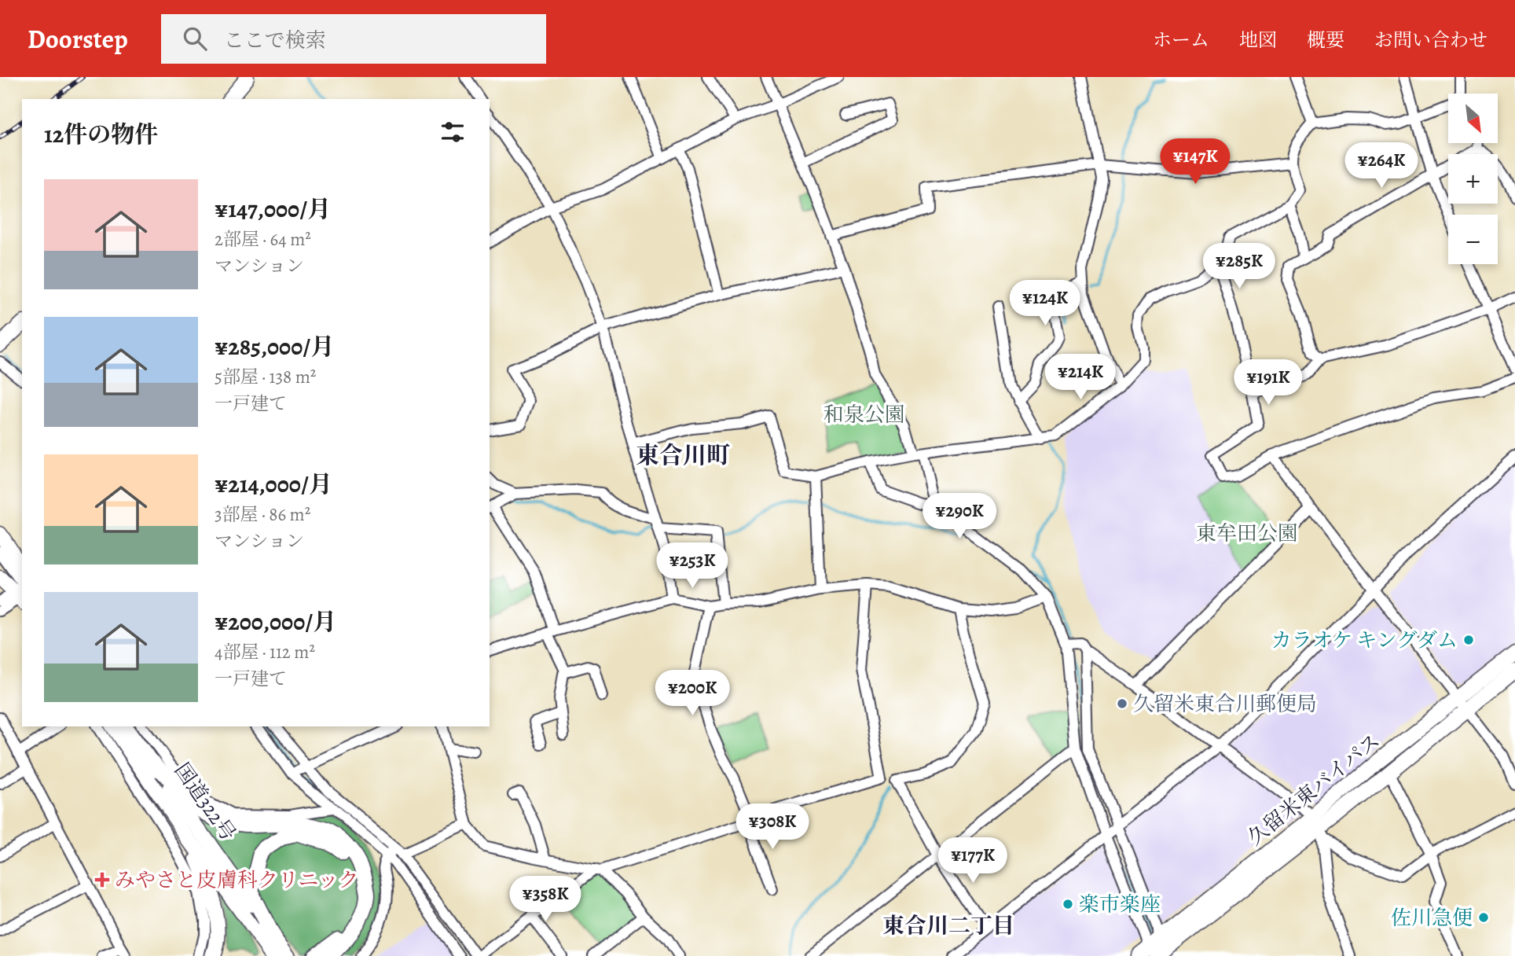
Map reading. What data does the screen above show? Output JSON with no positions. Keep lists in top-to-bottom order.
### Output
{
  "streets": {
    "highway": ["久留米東バイパス", "国道322号"]
  },
  "districts": ["東合川町", "東合川二丁目"],
  "parks": ["和泉公園", "東牟田公園"],
  "places": {
    "other": [
      "カラオケ キングダム",
      "久留米東合川郵便局",
      "楽市楽座",
      "佐川急便"
    ],
    "health": ["みやさと皮膚科クリニック"]
  },
  "north": "bottom right",
  "page": {
    "header": "Doorstep",
    "search": "ここで検索",
    "nav": [
      "ホーム",
      "地図",
      "概要",
      "お問い合わせ"
    ],
    "map_buttons": ["+", "−"],
    "heading": "12件の物件",
    "price": [
      "¥147K",
      "¥264K",
      "¥285K",
      "¥124K",
      "¥214K",
      "¥191K",
      "¥290K",
      "¥253K",
      "¥200K",
      "¥308K",
      "¥177K",
      "¥358K"
    ],
    "list": [
      {
        "name": "¥147,000/月",
        "note": "2部屋 · 64 m² · マンション"
      },
      {
        "name": "¥285,000/月",
        "note": "5部屋 · 138 m² · 一戸建て"
      },
      {
        "name": "¥214,000/月",
        "note": "3部屋 · 86 m² · マンション"
      },
      {
        "name": "¥200,000/月",
        "note": "4部屋 · 112 m² · 一戸建て"
      }
    ]
  }
}
